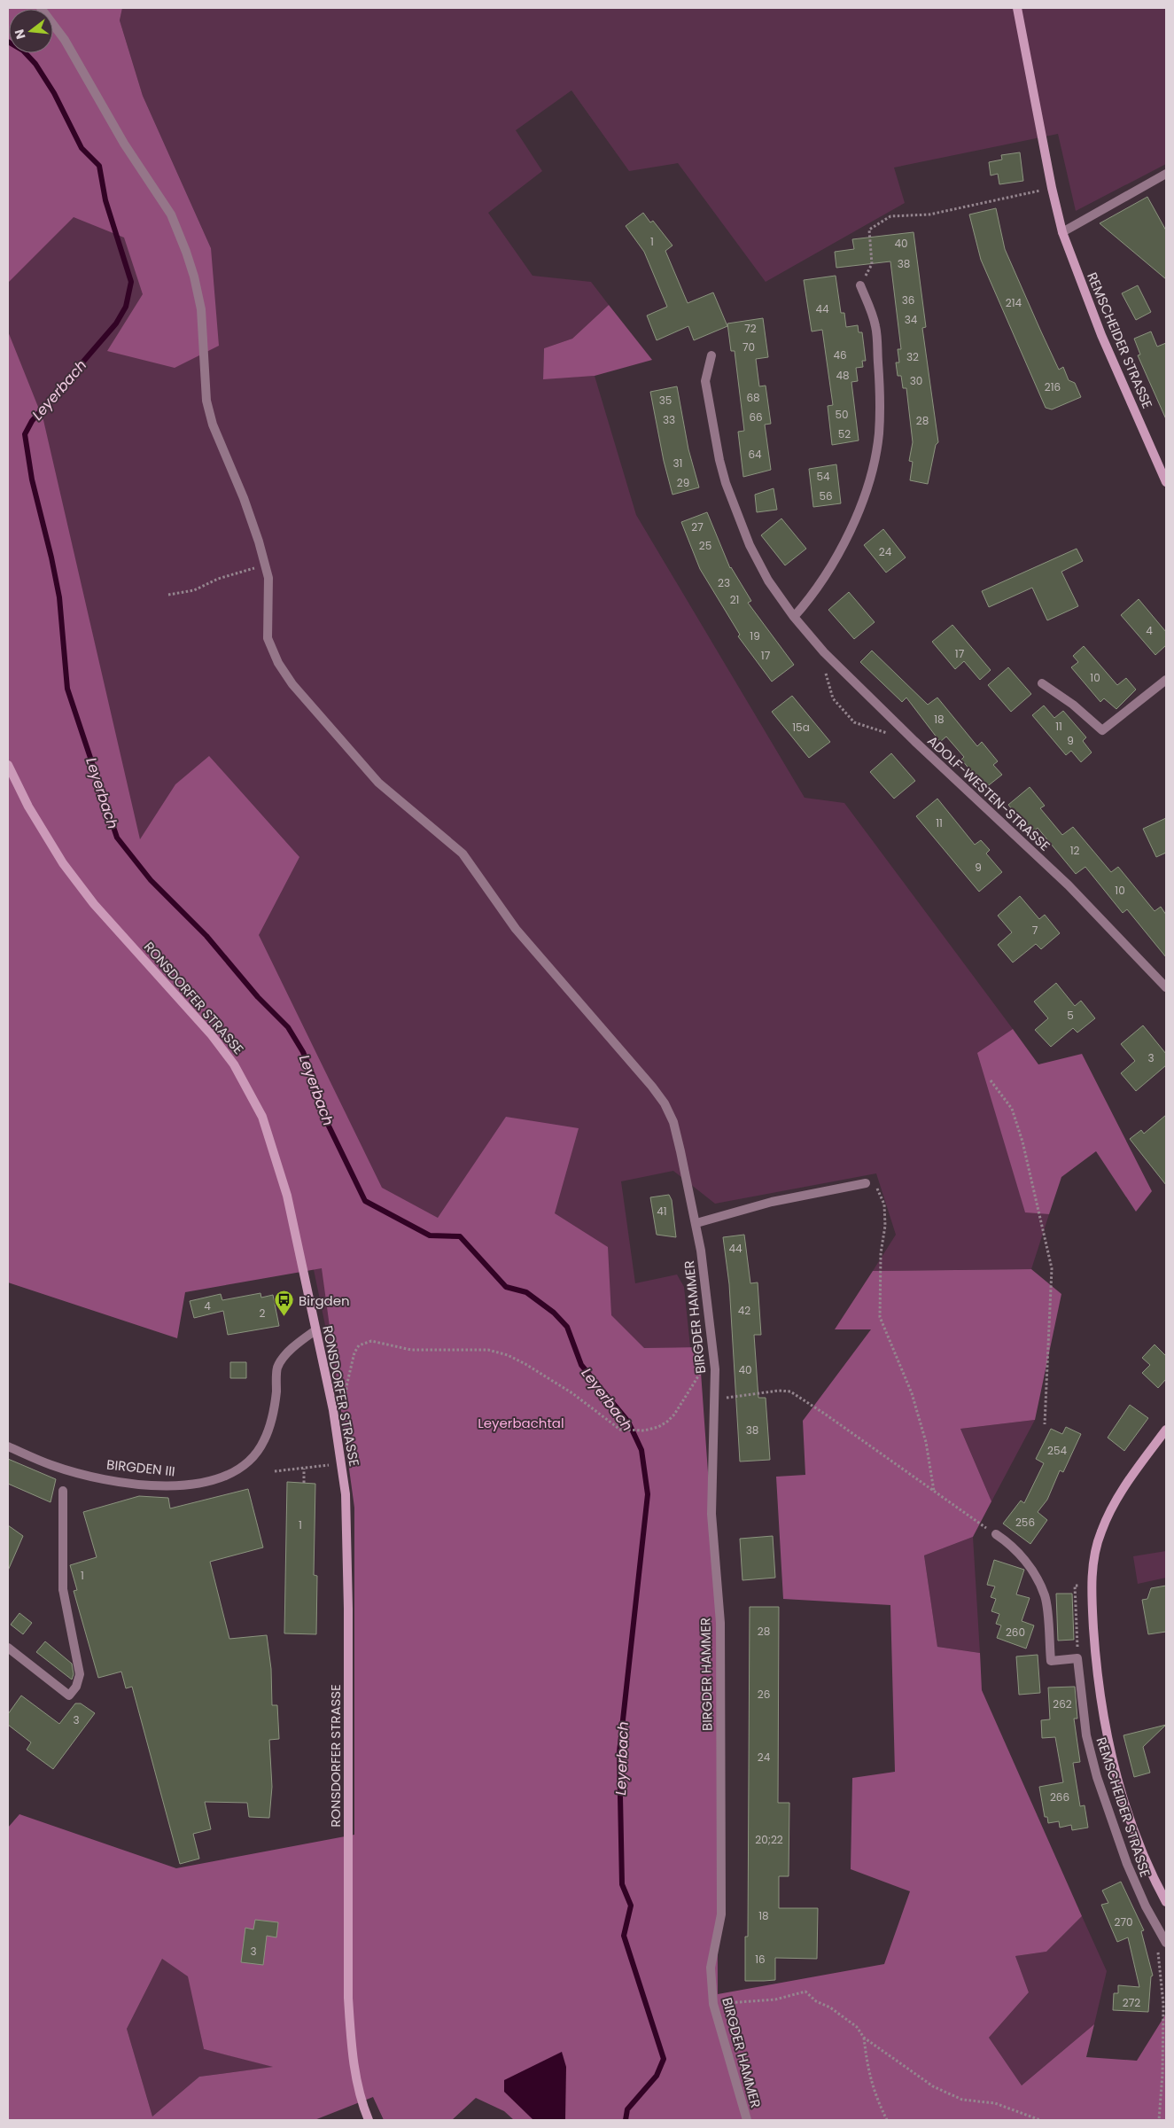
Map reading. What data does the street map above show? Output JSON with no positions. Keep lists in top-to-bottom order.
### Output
{
  "streets": {
    "main road": ["REMSCHEIDER STRASSE", "RONSDORFER STRASSE"],
    "street": ["ADOLF-WESTEN-STRASSE", "BIRGDER HAMMER", "BIRGDEN III"]
  },
  "crossings": [
    ["RONSDORFER STRASSE", "BIRGDEN III"]
  ],
  "water": ["Leyerbach"],
  "parks": ["Leyerbachtal"],
  "places": {
    "bus stop": ["Birgden"]
  },
  "house_numbers": [
    "1",
    "40",
    "38",
    "36",
    "214",
    "44",
    "34",
    "72",
    "70",
    "46",
    "32",
    "48",
    "30",
    "216",
    "68",
    "35",
    "50",
    "66",
    "33",
    "28",
    "52",
    "64",
    "31",
    "54",
    "29",
    "56",
    "27",
    "25",
    "24",
    "23",
    "21",
    "4",
    "19",
    "17",
    "17",
    "10",
    "18",
    "11",
    "15a",
    "9",
    "11",
    "12",
    "9",
    "10",
    "7",
    "5",
    "3",
    "41",
    "44",
    "4",
    "42",
    "2",
    "40",
    "38",
    "254",
    "256",
    "1",
    "1",
    "28",
    "260",
    "26",
    "262",
    "3",
    "24",
    "266",
    "20;22",
    "18",
    "270",
    "3",
    "16",
    "272"
  ],
  "north": "left"
}
